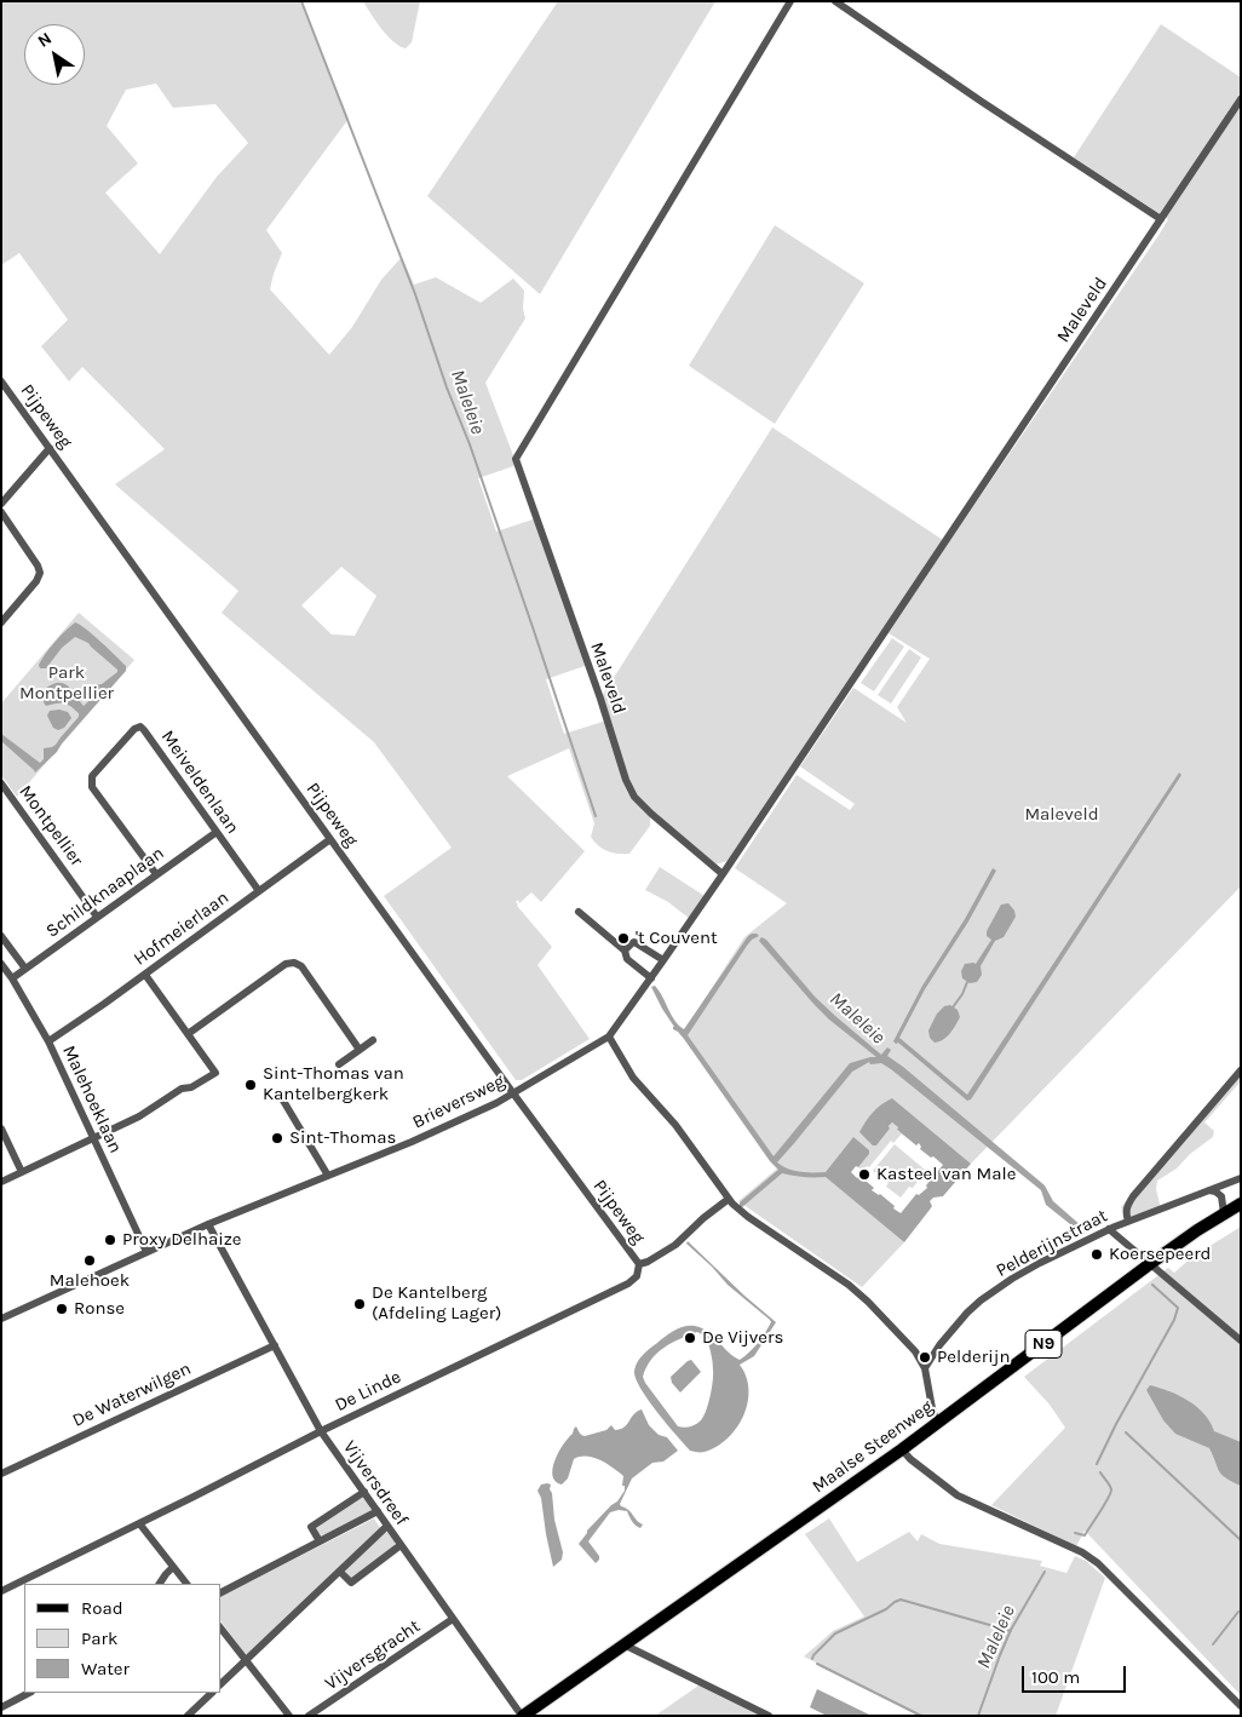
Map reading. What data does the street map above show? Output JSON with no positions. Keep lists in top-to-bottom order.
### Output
{
  "streets": {
    "main road": ["N9", "Maalse Steenweg"],
    "street": [
      "Maleveld",
      "Pijpeweg",
      "Meiveldenlaan",
      "Montpellier",
      "Schildknaaplaan",
      "Hofmeierlaan",
      "Malehoeklaan",
      "Brieversweg",
      "Pelderijnstraat",
      "De Linde",
      "De Waterwilgen",
      "Vijversdreef",
      "Vijversgracht"
    ]
  },
  "crossings": [
    ["Maleveld", "Brieversweg"],
    ["Pijpeweg", "Hofmeierlaan"],
    ["Pijpeweg", "Brieversweg"],
    ["Pijpeweg", "De Linde"],
    ["Meiveldenlaan", "Schildknaaplaan"],
    ["Meiveldenlaan", "Hofmeierlaan"],
    ["Montpellier", "Schildknaaplaan"],
    ["Schildknaaplaan", "Malehoeklaan"],
    ["Hofmeierlaan", "Malehoeklaan"],
    ["Malehoeklaan", "Brieversweg"],
    ["Brieversweg", "Vijversdreef"],
    ["De Linde", "Vijversdreef"],
    ["De Waterwilgen", "Vijversdreef"],
    ["Maalse Steenweg", "Vijversdreef"],
    ["Vijversdreef", "Vijversgracht"]
  ],
  "water": ["Maleleie"],
  "parks": ["Park Montpellier", "Maleveld"],
  "places": [
    "'t Couvent",
    "Sint-Thomas van Kantelbergkerk",
    "Sint-Thomas",
    "Kasteel van Male",
    "Proxy Delhaize",
    "Koersepeerd",
    "Malehoek",
    "De Kantelberg (Afdeling Lager)",
    "Ronse",
    "De Vijvers",
    "Pelderijn"
  ],
  "legend": ["Road", "Park", "Water"],
  "scale_bar": "100 m",
  "north": "top left"
}
